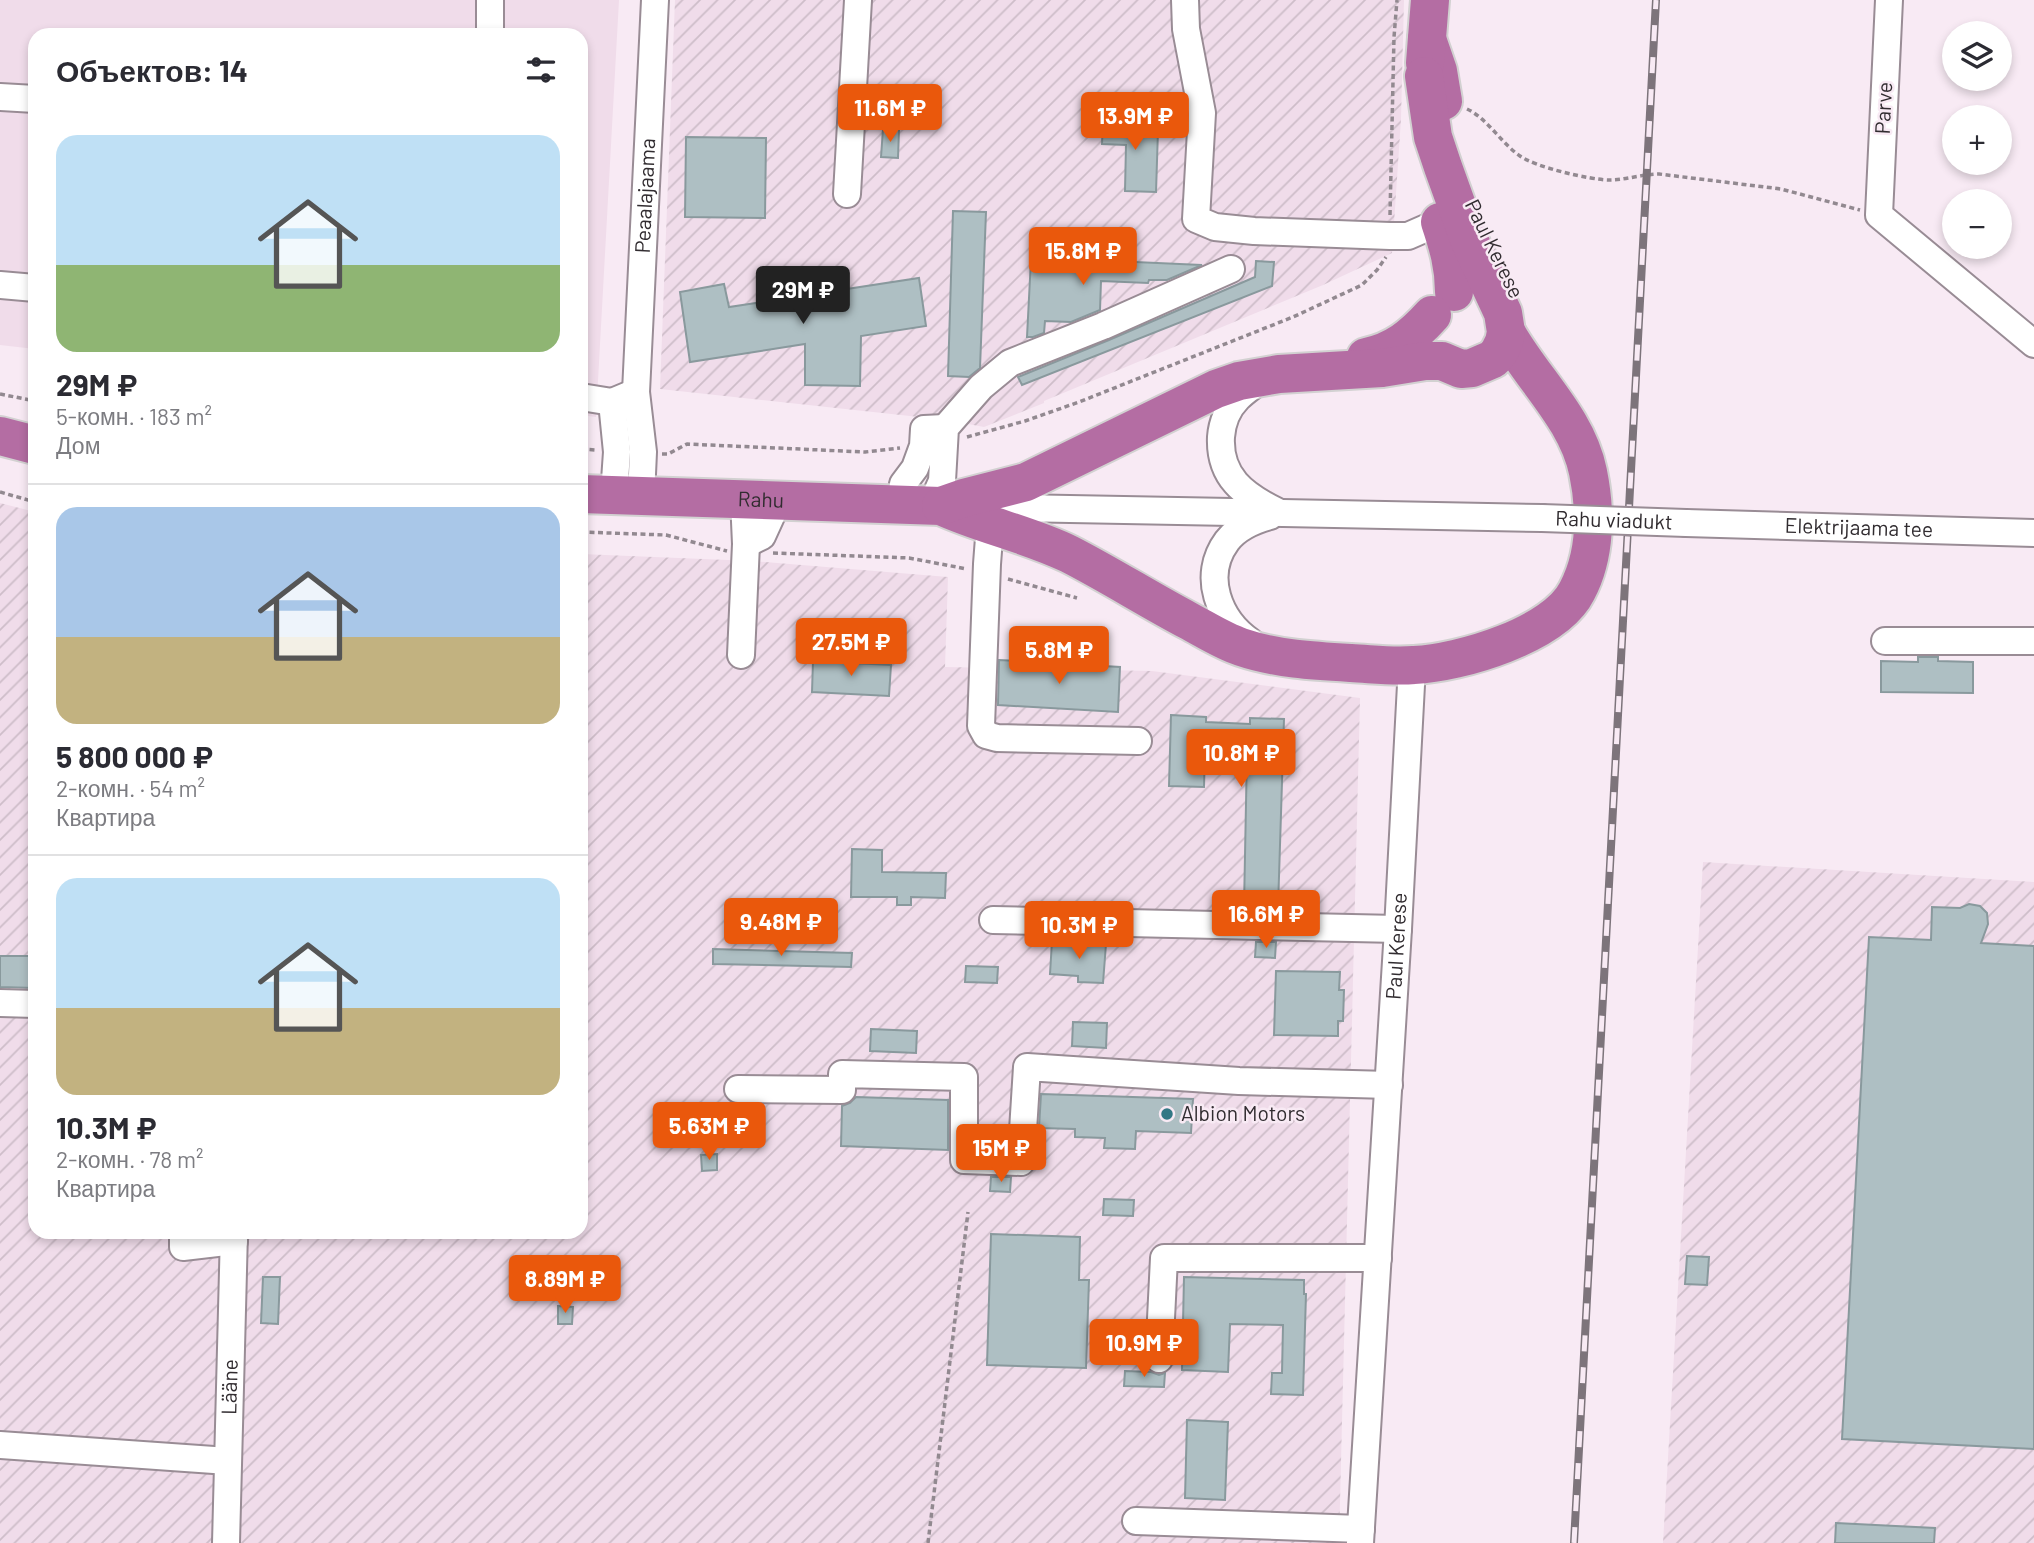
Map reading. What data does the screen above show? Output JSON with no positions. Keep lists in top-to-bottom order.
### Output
{
  "streets": {
    "highway": ["Paul Kerese", "Rahu"],
    "street": [
      "Parve",
      "Peaalajaama",
      "Rahu viadukt",
      "Elektrijaama tee",
      "Lääne"
    ]
  },
  "crossings": [
    ["Peaalajaama", "Rahu"],
    ["Rahu", "Rahu viadukt"],
    ["Rahu viadukt", "Elektrijaama tee"]
  ],
  "places": ["Albion Motors"],
  "page": {
    "map_buttons": ["+", "−"],
    "heading": "Объектов: 14",
    "price": [
      "11.6M ₽",
      "13.9M ₽",
      "15.8M ₽",
      "29M ₽",
      "27.5M ₽",
      "5.8M ₽",
      "10.8M ₽",
      "16.6M ₽",
      "9.48M ₽",
      "10.3M ₽",
      "5.63M ₽",
      "15M ₽",
      "8.89M ₽",
      "10.9M ₽"
    ],
    "list": [
      {
        "name": "29M ₽",
        "note": "5-комн. · 183 m² · Дом"
      },
      {
        "name": "5 800 000 ₽",
        "note": "2-комн. · 54 m² · Квартира"
      },
      {
        "name": "10.3M ₽",
        "note": "2-комн. · 78 m² · Квартира"
      }
    ]
  }
}
